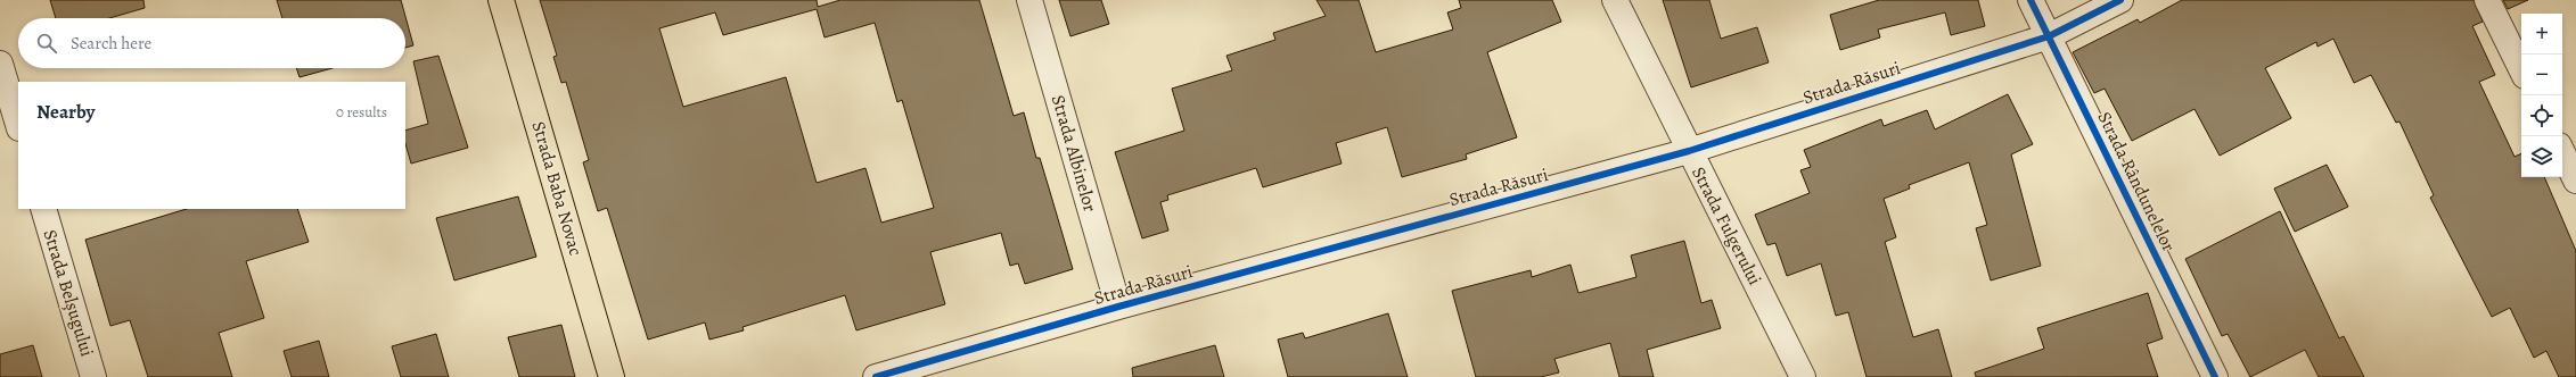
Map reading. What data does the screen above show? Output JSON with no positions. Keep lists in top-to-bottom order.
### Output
{
  "streets": {
    "main road": ["Strada Baba Novac"],
    "street": [
      "Strada Răsuri",
      "Strada Albinelor",
      "Strada Rândunelelor",
      "Strada Fulgerului",
      "Strada Belșugului"
    ]
  },
  "crossings": [
    ["Strada Răsuri", "Strada Albinelor"],
    ["Strada Răsuri", "Strada Rândunelelor"],
    ["Strada Răsuri", "Strada Fulgerului"]
  ],
  "page": {
    "map_buttons": ["+", "−"],
    "search": "Search here",
    "heading": ["Nearby", "0 results"]
  }
}
